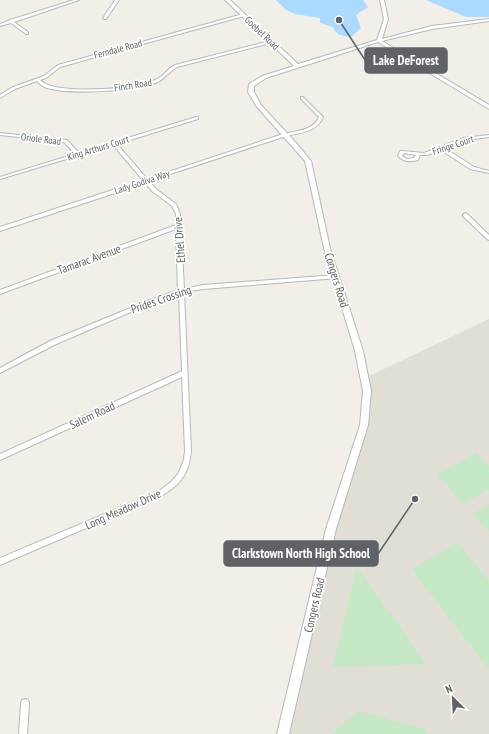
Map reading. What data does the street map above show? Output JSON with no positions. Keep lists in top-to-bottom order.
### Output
{
  "streets": {
    "street": [
      "Goebel Road",
      "Ferndale Road",
      "Finch Road",
      "Oriole Road",
      "Fringe Court",
      "King Arthurs Court",
      "Lady Godiva Way",
      "Ethel Drive",
      "Tamarac Avenue",
      "Congers Road",
      "Prides Crossing",
      "Salem Road",
      "Long Meadow Drive"
    ]
  },
  "crossings": [
    ["Goebel Road", "Ferndale Road"],
    ["Goebel Road", "Finch Road"],
    ["Goebel Road", "Congers Road"],
    ["Ferndale Road", "Finch Road"],
    ["Oriole Road", "King Arthurs Court"],
    ["King Arthurs Court", "Ethel Drive"],
    ["Lady Godiva Way", "Ethel Drive"],
    ["Lady Godiva Way", "Congers Road"],
    ["Ethel Drive", "Tamarac Avenue"],
    ["Ethel Drive", "Prides Crossing"],
    ["Ethel Drive", "Long Meadow Drive"],
    ["Congers Road", "Prides Crossing"],
    ["Prides Crossing", "Long Meadow Drive"],
    ["Salem Road", "Long Meadow Drive"]
  ],
  "places": ["Lake DeForest", "Clarkstown North High School"],
  "north": "top left"
}
